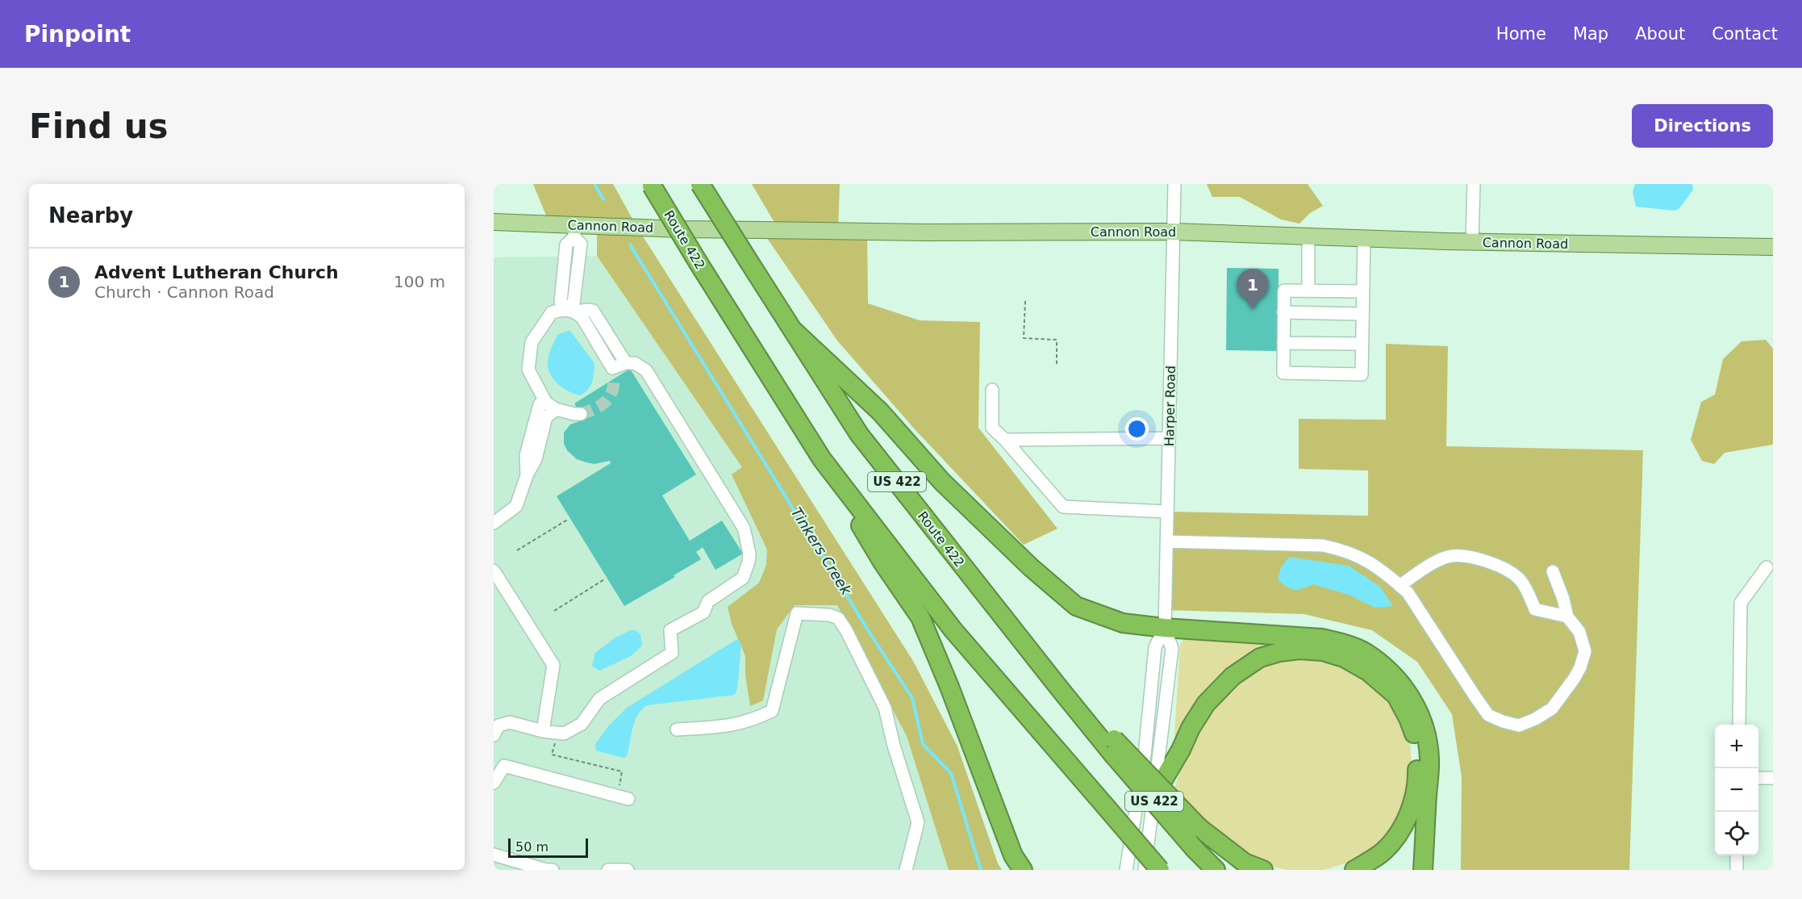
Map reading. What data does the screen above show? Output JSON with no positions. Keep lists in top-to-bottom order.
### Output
{
  "streets": {
    "highway": ["Route 422", "US 422"],
    "main road": ["Cannon Road"],
    "street": ["Harper Road"]
  },
  "crossings": [
    ["Cannon Road", "Harper Road"],
    ["Route 422", "US 422"]
  ],
  "water": ["Tinkers Creek"],
  "scale_bar": "50 m",
  "page": {
    "header": "Pinpoint",
    "nav": [
      "Home",
      "Map",
      "About",
      "Contact"
    ],
    "buttons": "Directions",
    "title": "Find us",
    "heading": "Nearby",
    "list": [
      {
        "mark": "1",
        "name": "Advent Lutheran Church",
        "note": "Church · Cannon Road",
        "value": "100 m"
      }
    ],
    "pins": "1",
    "map_buttons": ["+", "−"],
    "scale": "50 m"
  }
}
